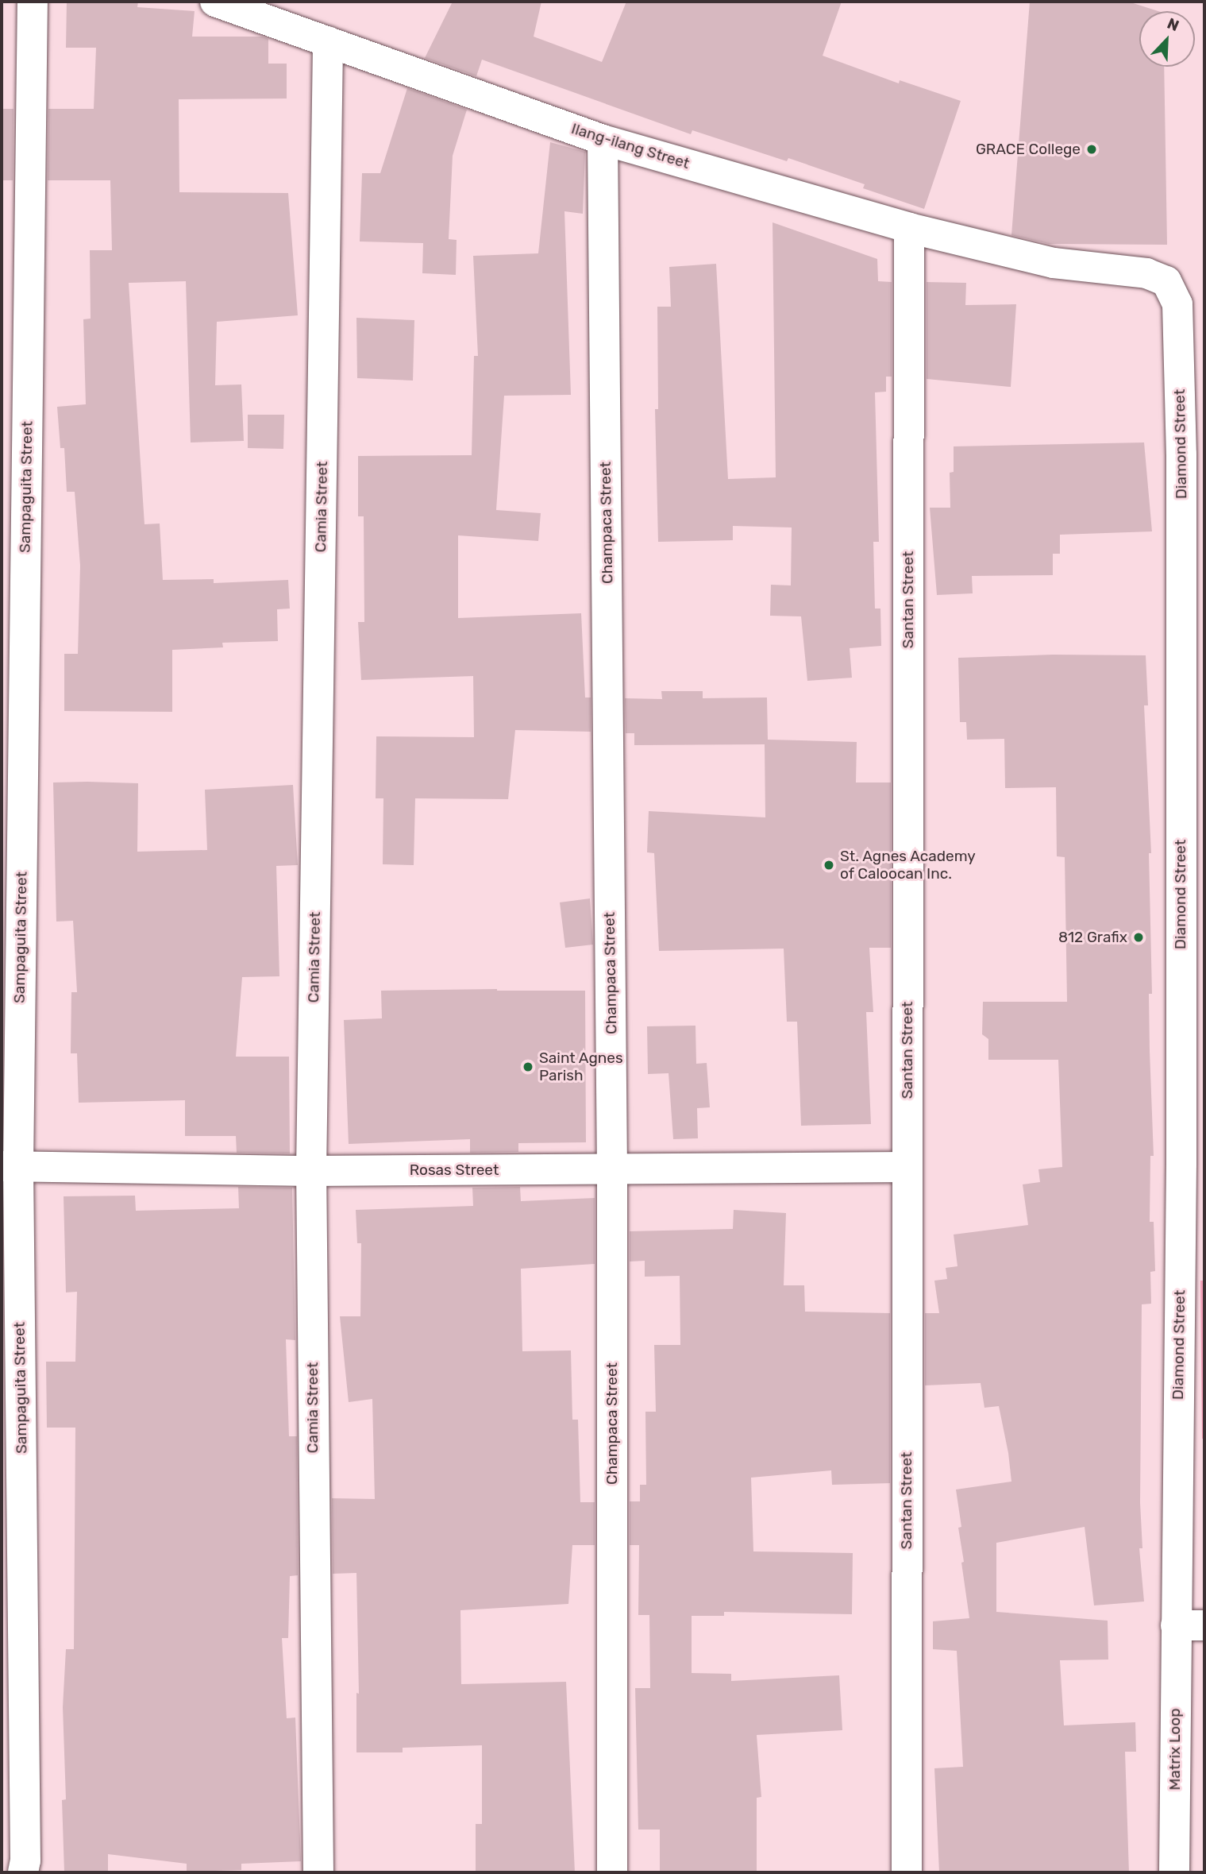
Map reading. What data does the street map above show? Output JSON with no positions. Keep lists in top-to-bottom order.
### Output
{
  "streets": {
    "street": [
      "Ilang-ilang Street",
      "Diamond Street",
      "Sampaguita Street",
      "Camia Street",
      "Champaca Street",
      "Santan Street",
      "Rosas Street",
      "Matrix Loop"
    ]
  },
  "crossings": [
    ["Ilang-ilang Street", "Diamond Street"],
    ["Ilang-ilang Street", "Camia Street"],
    ["Ilang-ilang Street", "Champaca Street"],
    ["Ilang-ilang Street", "Santan Street"],
    ["Diamond Street", "Matrix Loop"],
    ["Sampaguita Street", "Rosas Street"],
    ["Camia Street", "Rosas Street"],
    ["Champaca Street", "Rosas Street"],
    ["Santan Street", "Rosas Street"]
  ],
  "places": [
    "GRACE College",
    "St. Agnes Academy of Caloocan Inc.",
    "812 Grafix",
    "Saint Agnes Parish"
  ],
  "north": "top right"
}
